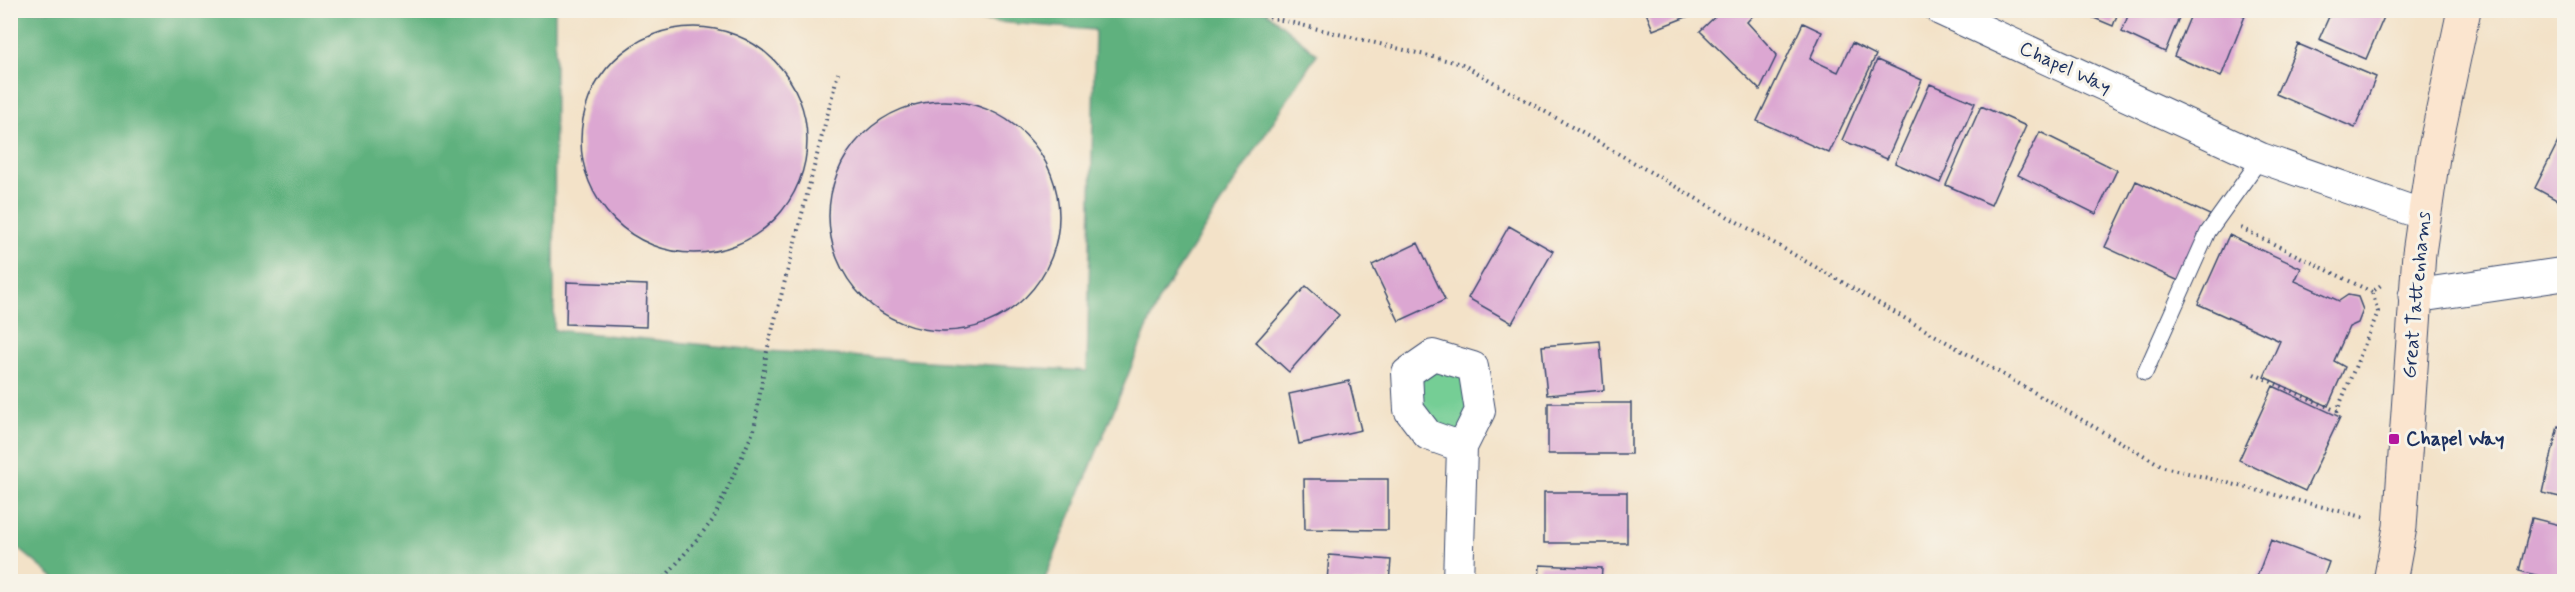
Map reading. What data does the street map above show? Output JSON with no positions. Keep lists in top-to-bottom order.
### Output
{
  "streets": {
    "main road": ["Great Tattenhams"],
    "street": ["Chapel Way"]
  },
  "crossings": [
    ["Chapel Way", "Great Tattenhams"]
  ],
  "places": {
    "transit": ["Chapel Way"]
  }
}
